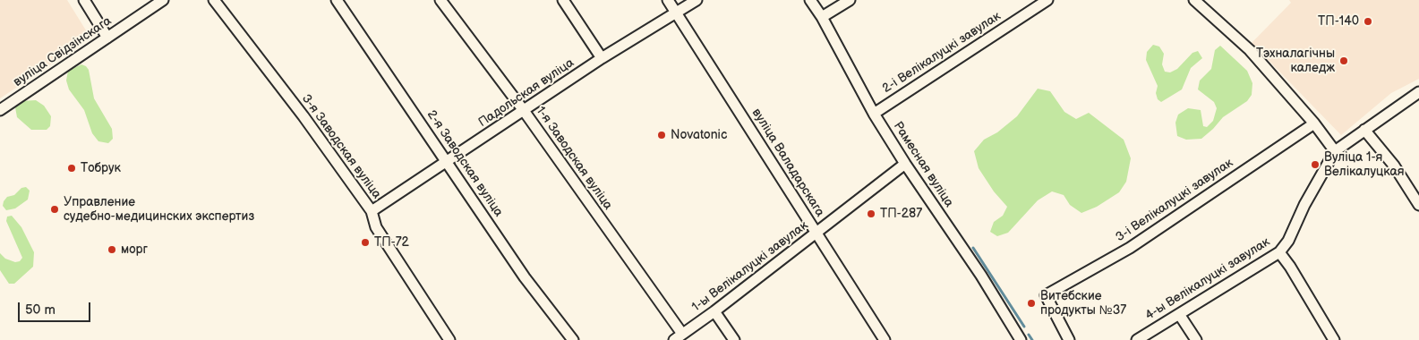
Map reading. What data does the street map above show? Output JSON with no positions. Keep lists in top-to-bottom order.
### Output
{
  "streets": {
    "street": [
      "вуліца Свідзінскага",
      "2-і Велікалуцкі завулак",
      "Падольская вуліца",
      "3-я Заводская вуліца",
      "1-я Заводская вуліца",
      "вуліца Валадарскага",
      "2-я Заводская вуліца",
      "Рамесная вуліца",
      "3-і Велікалуцкі завулак",
      "1-ы Велікалуцкі завулак",
      "4-ы Велікалуцкі завулак"
    ]
  },
  "crossings": [
    ["2-і Велікалуцкі завулак", "Рамесная вуліца"],
    ["Падольская вуліца", "3-я Заводская вуліца"],
    ["Падольская вуліца", "1-я Заводская вуліца"],
    ["Падольская вуліца", "вуліца Валадарскага"],
    ["Падольская вуліца", "2-я Заводская вуліца"],
    ["1-я Заводская вуліца", "1-ы Велікалуцкі завулак"],
    ["вуліца Валадарскага", "1-ы Велікалуцкі завулак"],
    ["Рамесная вуліца", "1-ы Велікалуцкі завулак"]
  ],
  "places": [
    "ТП-140",
    "Тэхналагічны каледж",
    "Novatonic",
    "Вуліца 1-я Велікалуцкая",
    "Тобрук",
    "Управление судебно-медицинских экспертиз",
    "ТП-287",
    "ТП-72",
    "морг",
    "Витебские продукты №37"
  ],
  "scale_bar": "50 m"
}
